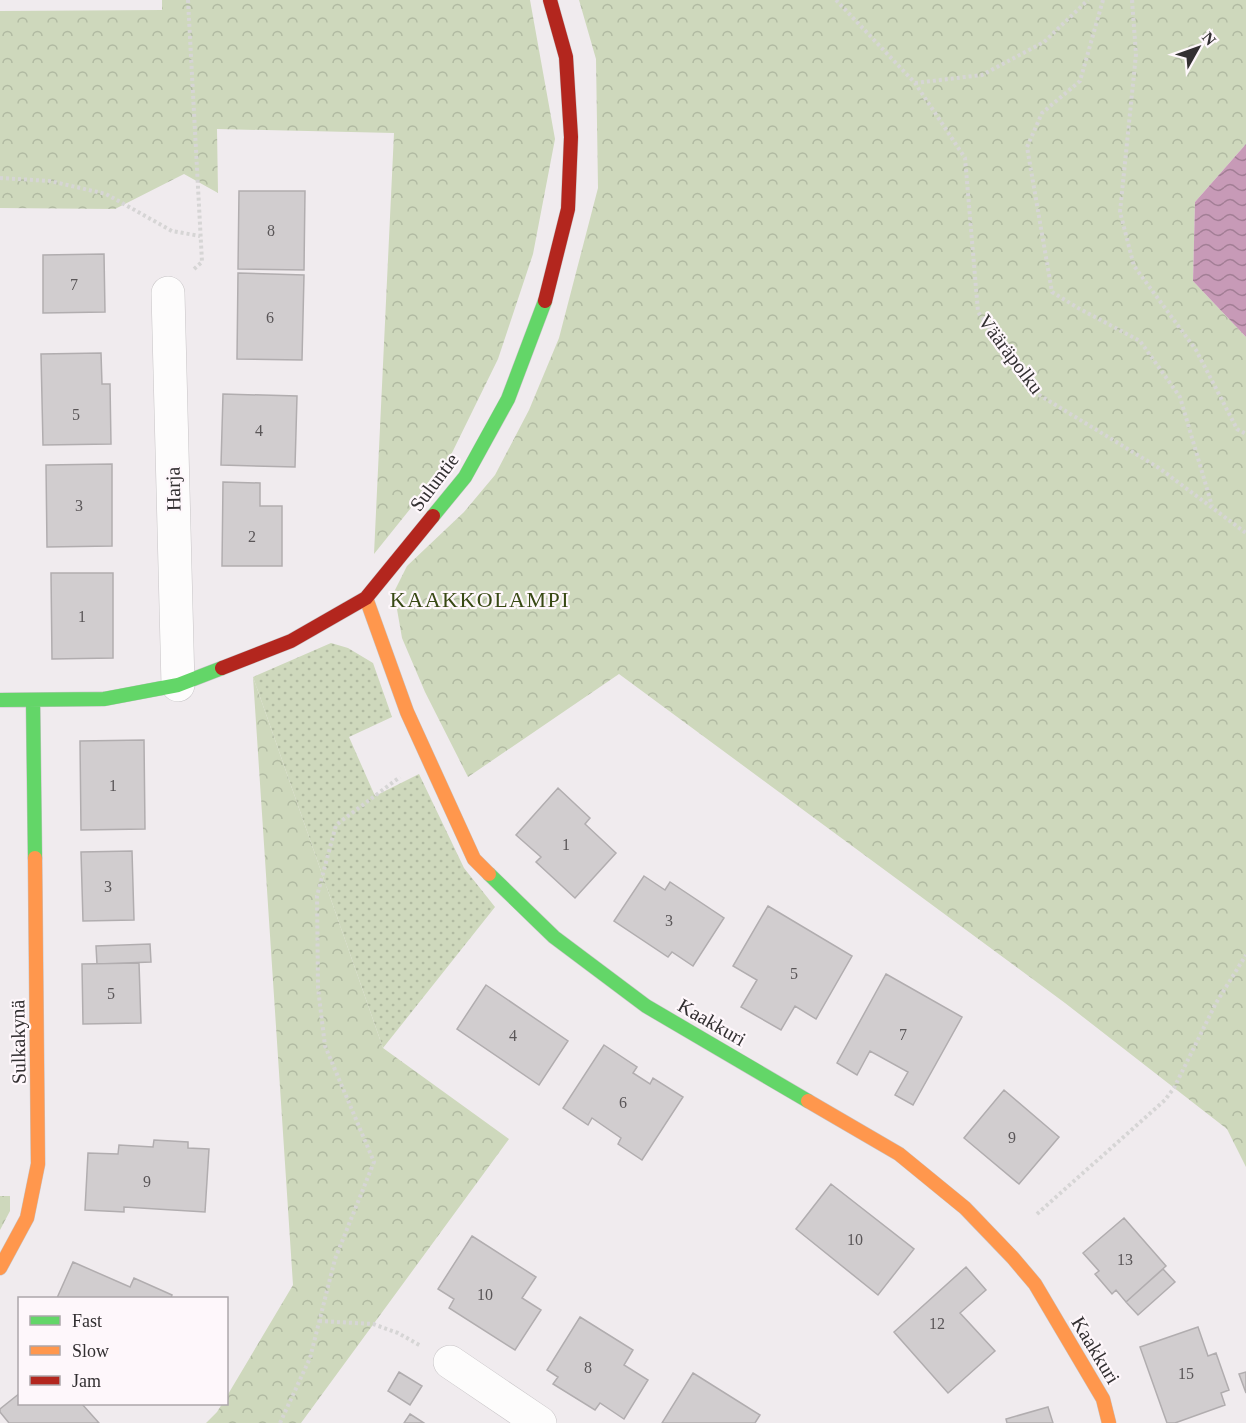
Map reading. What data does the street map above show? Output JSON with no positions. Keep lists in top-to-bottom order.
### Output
{
  "streets": {
    "street": [
      "Suluntie",
      "Harja",
      "Kaakkuri",
      "Sulkakynä"
    ],
    "path": ["Vääräpolku"]
  },
  "crossings": [
    ["Suluntie", "Harja"],
    ["Suluntie", "Kaakkuri"],
    ["Suluntie", "Sulkakynä"]
  ],
  "districts": ["KAAKKOLAMPI"],
  "house_numbers": [
    "8",
    "7",
    "6",
    "5",
    "4",
    "3",
    "2",
    "1",
    "1",
    "1",
    "3",
    "3",
    "5",
    "5",
    "7",
    "4",
    "6",
    "9",
    "9",
    "10",
    "13",
    "10",
    "12",
    "8",
    "15"
  ],
  "legend": ["Fast", "Slow", "Jam"],
  "north": "top right"
}
